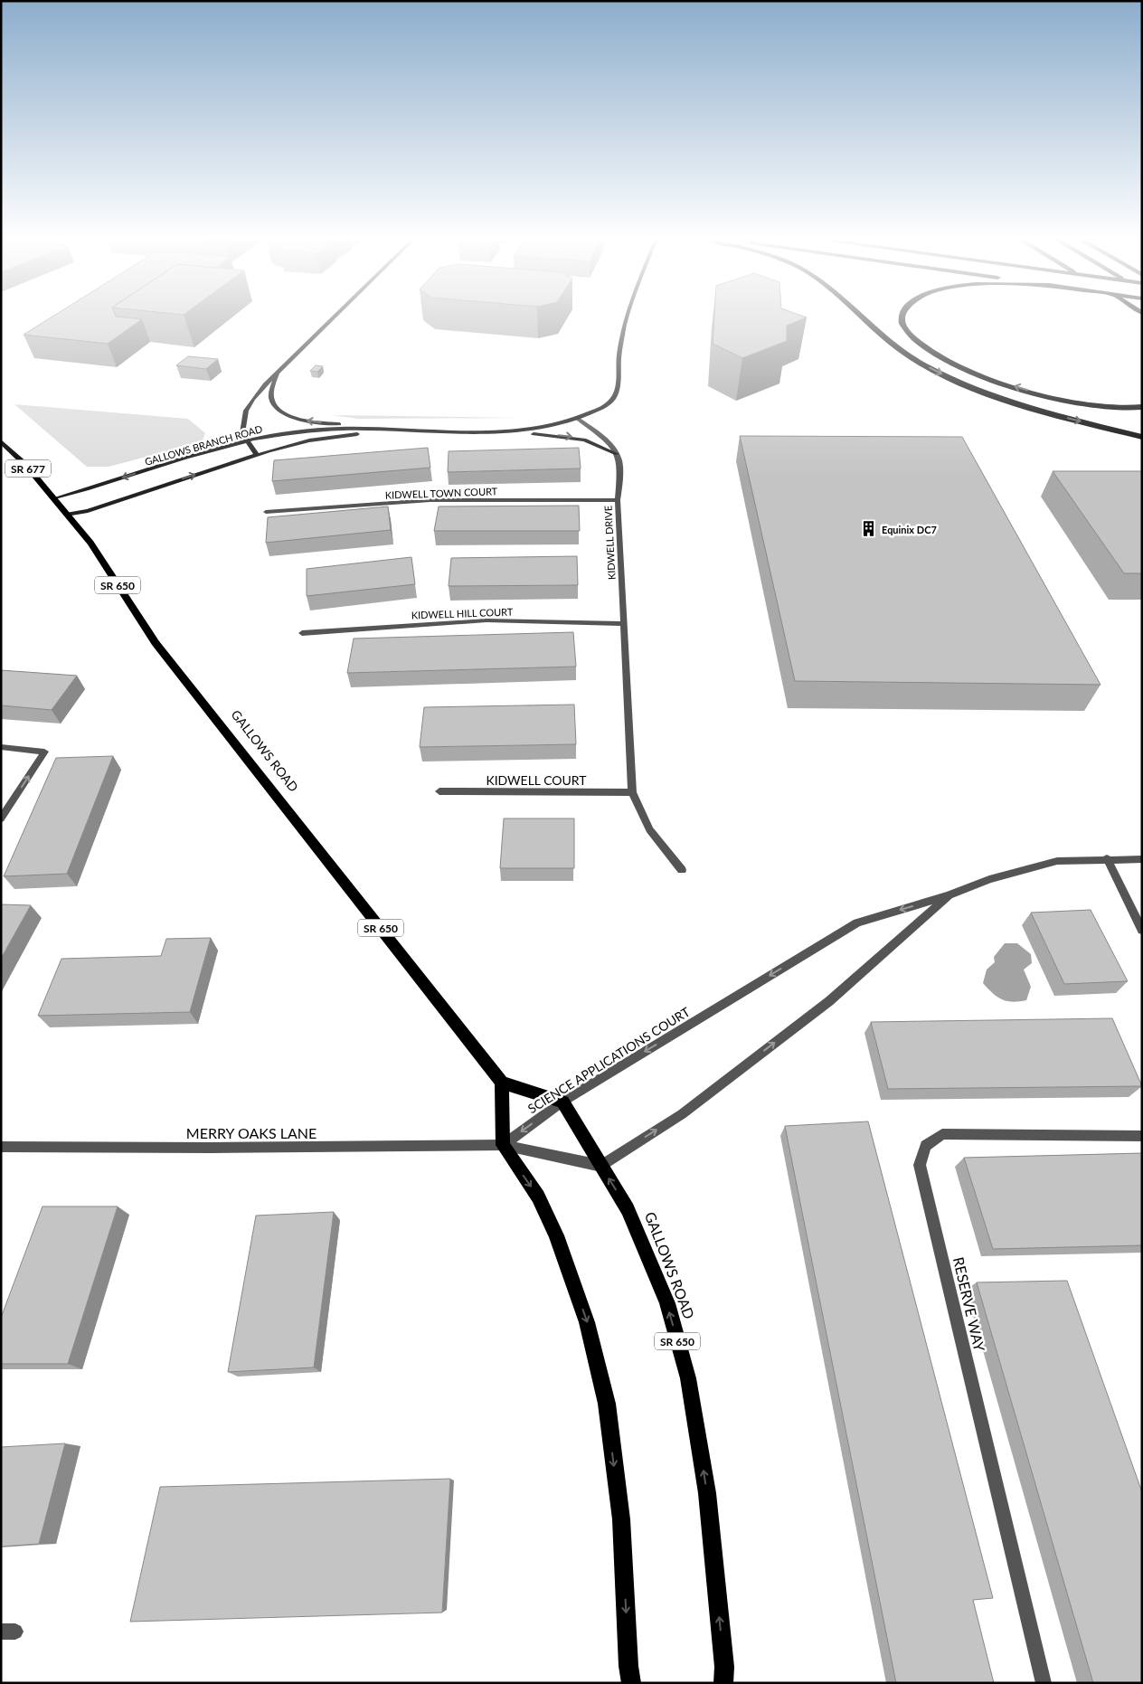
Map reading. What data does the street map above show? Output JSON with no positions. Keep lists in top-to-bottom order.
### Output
{
  "streets": {
    "main road": ["SR 677", "SR 650", "GALLOWS ROAD"],
    "street": [
      "GALLOWS BRANCH ROAD",
      "KIDWELL TOWN COURT",
      "KIDWELL DRIVE",
      "KIDWELL HILL COURT",
      "KIDWELL COURT",
      "SCIENCE APPLICATIONS COURT",
      "MERRY OAKS LANE",
      "RESERVE WAY"
    ]
  },
  "crossings": [
    ["GALLOWS BRANCH ROAD", "GALLOWS ROAD"],
    ["KIDWELL TOWN COURT", "KIDWELL DRIVE"],
    ["KIDWELL DRIVE", "KIDWELL HILL COURT"],
    ["KIDWELL DRIVE", "KIDWELL COURT"],
    ["GALLOWS ROAD", "SCIENCE APPLICATIONS COURT"],
    ["SCIENCE APPLICATIONS COURT", "MERRY OAKS LANE"]
  ],
  "places": {
    "building": ["Equinix DC7"]
  }
}
